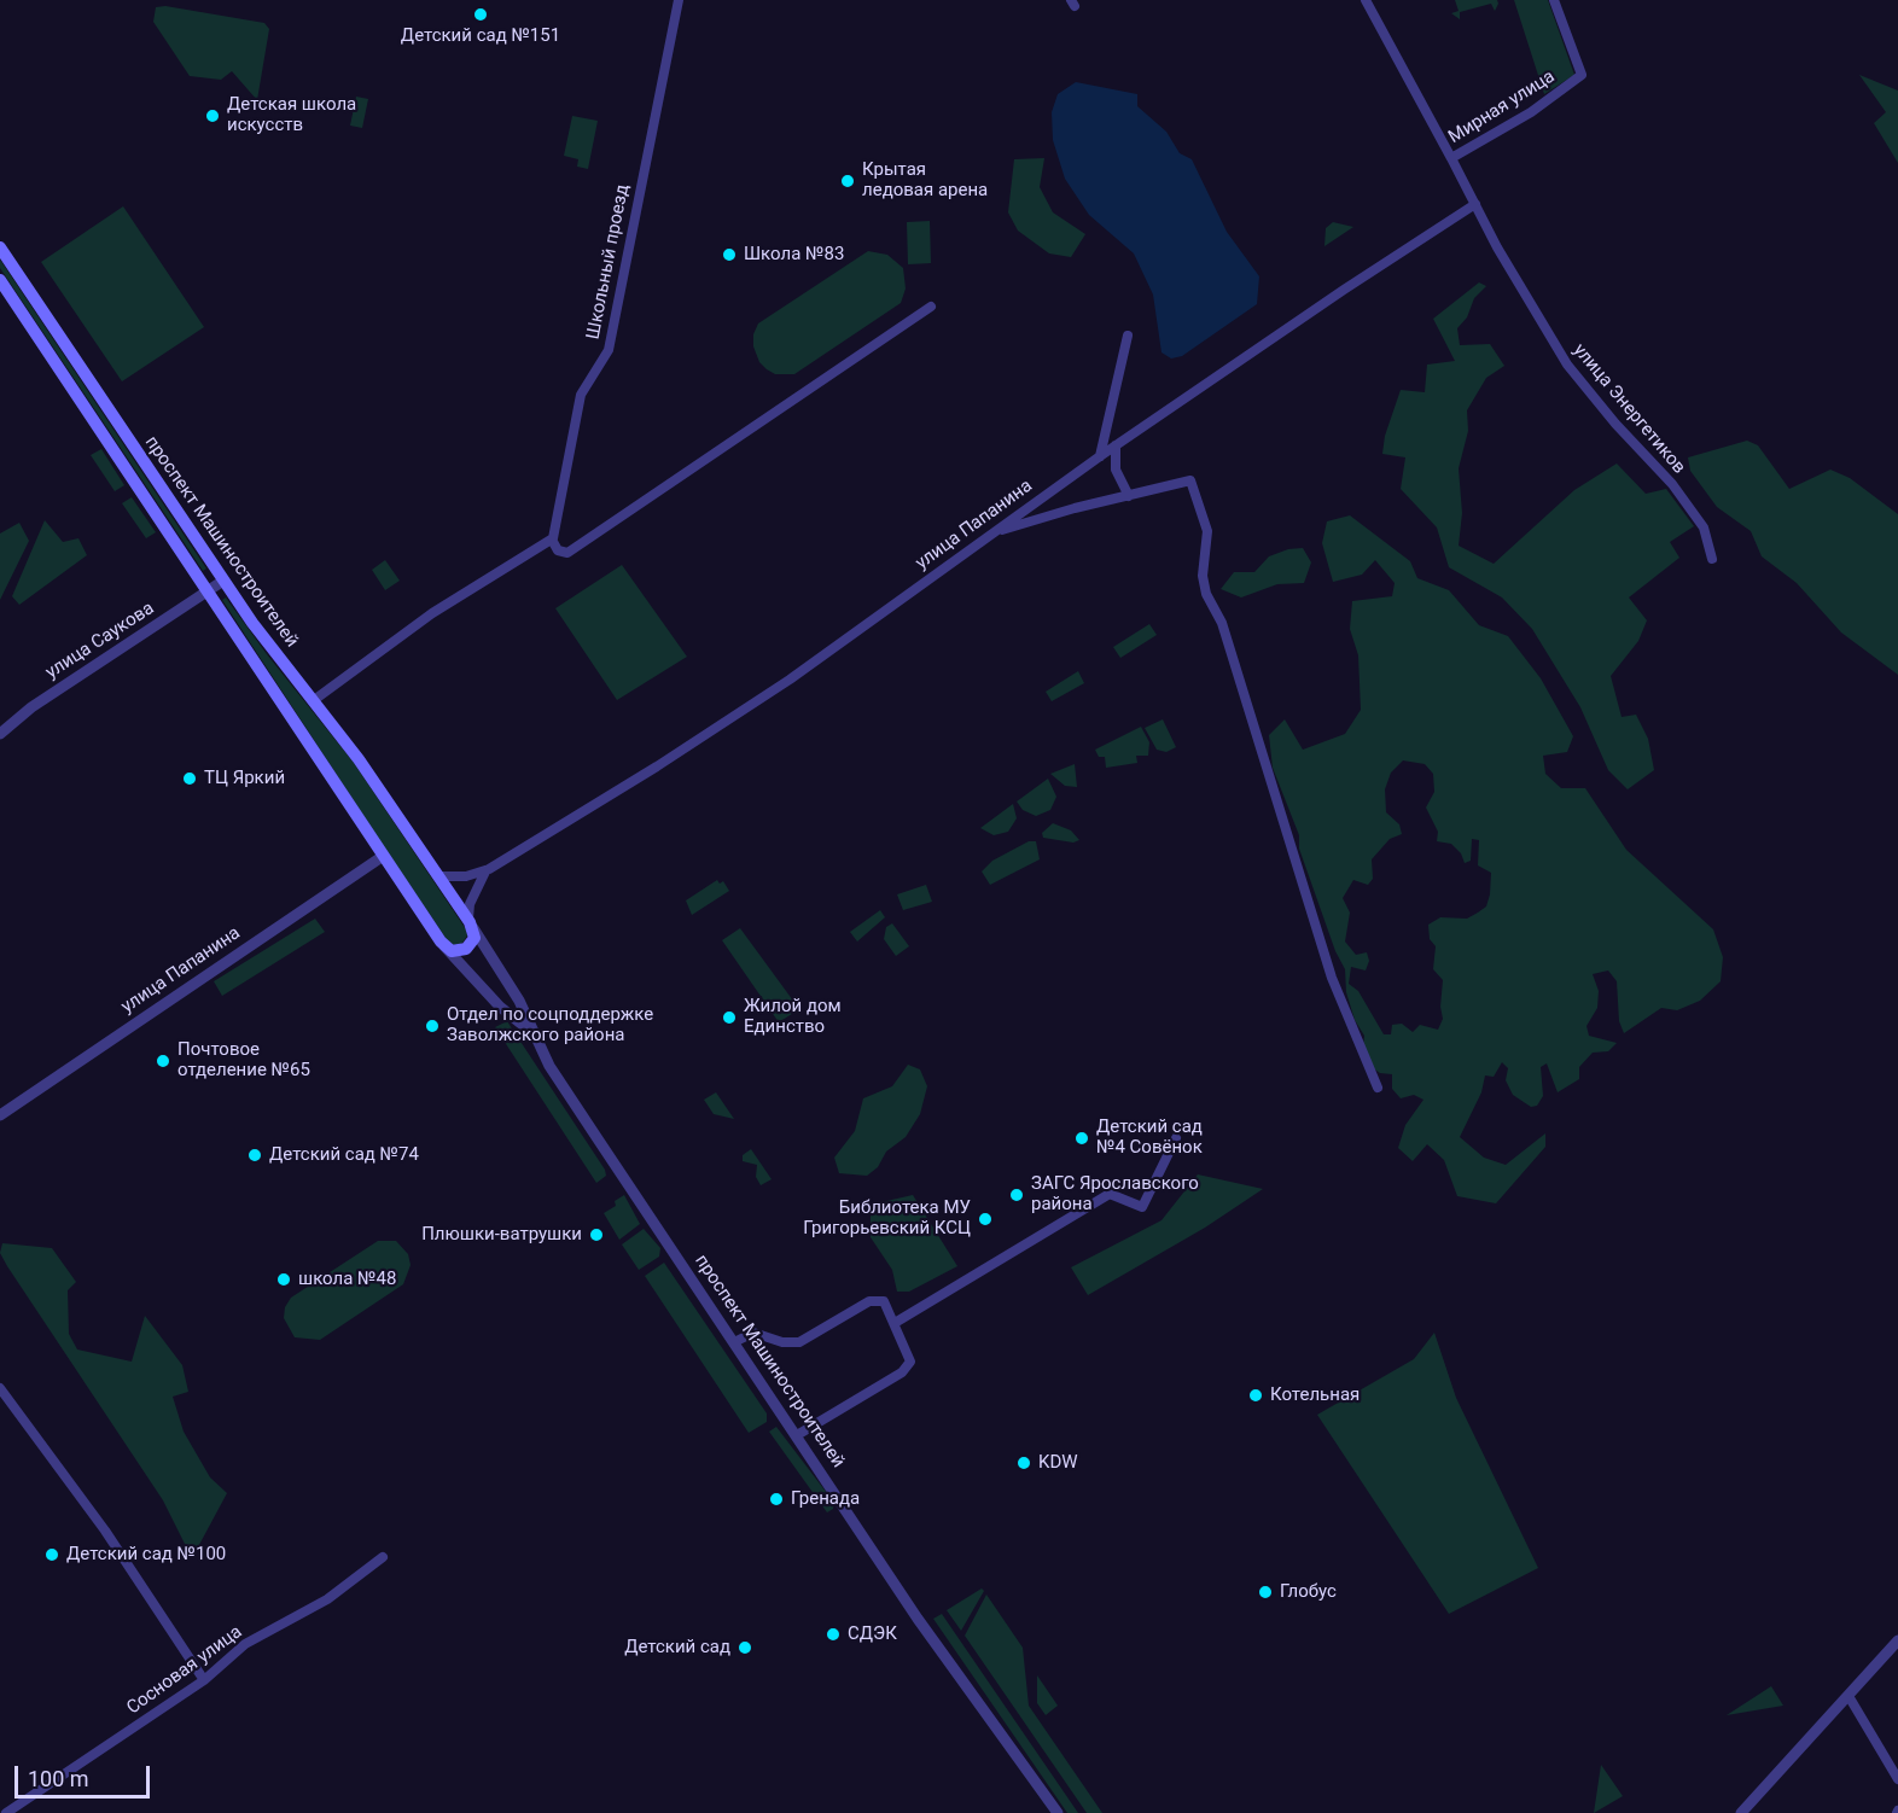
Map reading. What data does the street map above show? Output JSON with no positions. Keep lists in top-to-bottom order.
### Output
{
  "streets": {
    "main road": ["проспект Машиностроителей"],
    "street": [
      "Мирная улица",
      "Школьный проезд",
      "улица Энергетиков",
      "улица Папанина",
      "улица Саукова",
      "Сосновая улица"
    ]
  },
  "crossings": [
    ["Мирная улица", "улица Энергетиков"],
    ["Мирная улица", "улица Папанина"],
    ["улица Энергетиков", "улица Папанина"],
    ["улица Папанина", "проспект Машиностроителей"],
    ["проспект Машиностроителей", "улица Саукова"]
  ],
  "places": [
    "Детский сад №151",
    "Детская школа искусств",
    "Крытая ледовая арена",
    "Школа №83",
    "ТЦ Яркий",
    "Жилой дом Единство",
    "Отдел по соцподдержке Заволжского района",
    "Почтовое отделение №65",
    "Детский сад №4 Совёнок",
    "Детский сад №74",
    "ЗАГС Ярославского района",
    "Библиотека МУ Григорьевский КСЦ",
    "Плюшки-ватрушки",
    "школа №48",
    "Котельная",
    "KDW",
    "Гренада",
    "Детский сад №100",
    "Глобус",
    "СДЭК",
    "Детский сад"
  ],
  "scale_bar": "100 m"
}
